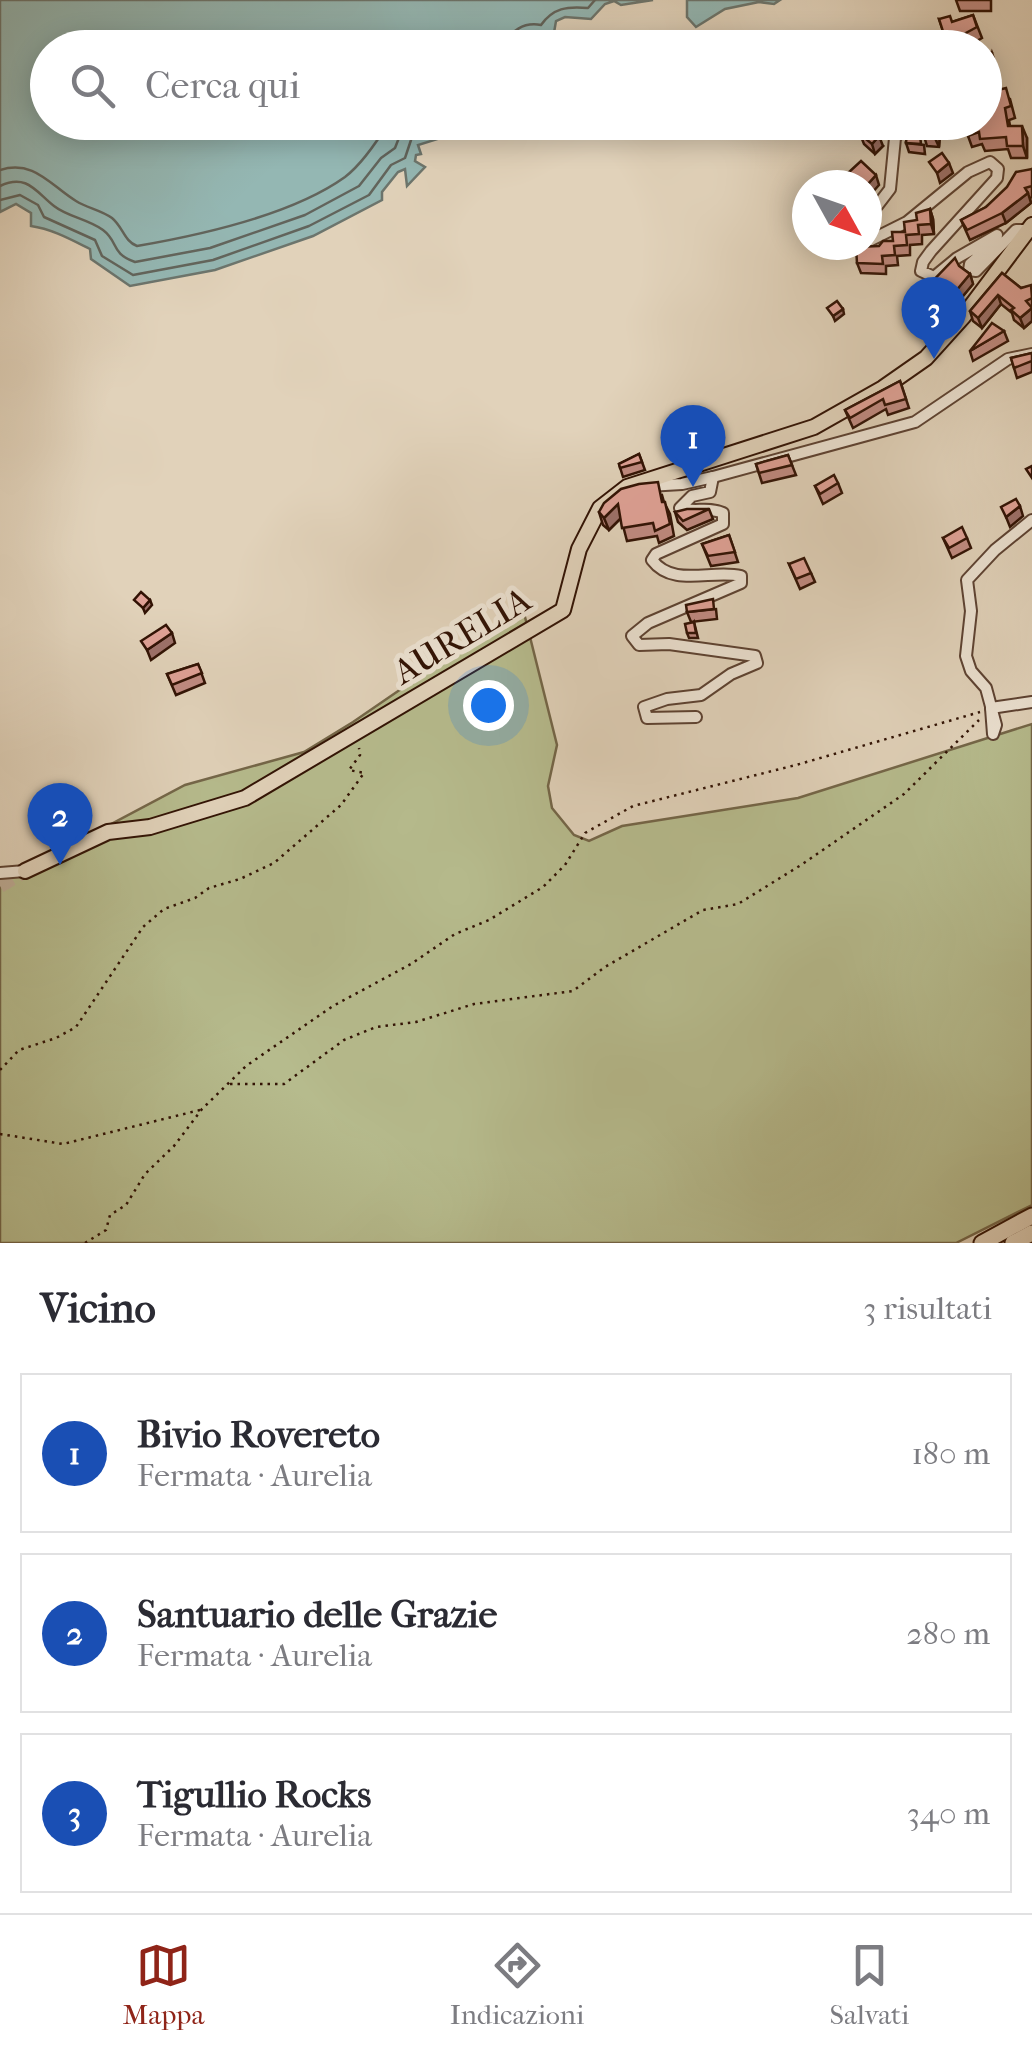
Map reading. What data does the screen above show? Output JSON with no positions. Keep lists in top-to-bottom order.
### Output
{
  "streets": {
    "main road": ["AURELIA"]
  },
  "north": "bottom right",
  "page": {
    "search": "Cerca qui",
    "pins": ["3", "1", "2"],
    "heading": ["Vicino", "3 risultati"],
    "list": [
      {
        "mark": "1",
        "name": "Bivio Rovereto",
        "note": "Fermata · Aurelia",
        "value": "180 m"
      },
      {
        "mark": "2",
        "name": "Santuario delle Grazie",
        "note": "Fermata · Aurelia",
        "value": "280 m"
      },
      {
        "mark": "3",
        "name": "Tigullio Rocks",
        "note": "Fermata · Aurelia",
        "value": "340 m"
      }
    ],
    "nav": ["Mappa", "Indicazioni", "Salvati"]
  }
}
